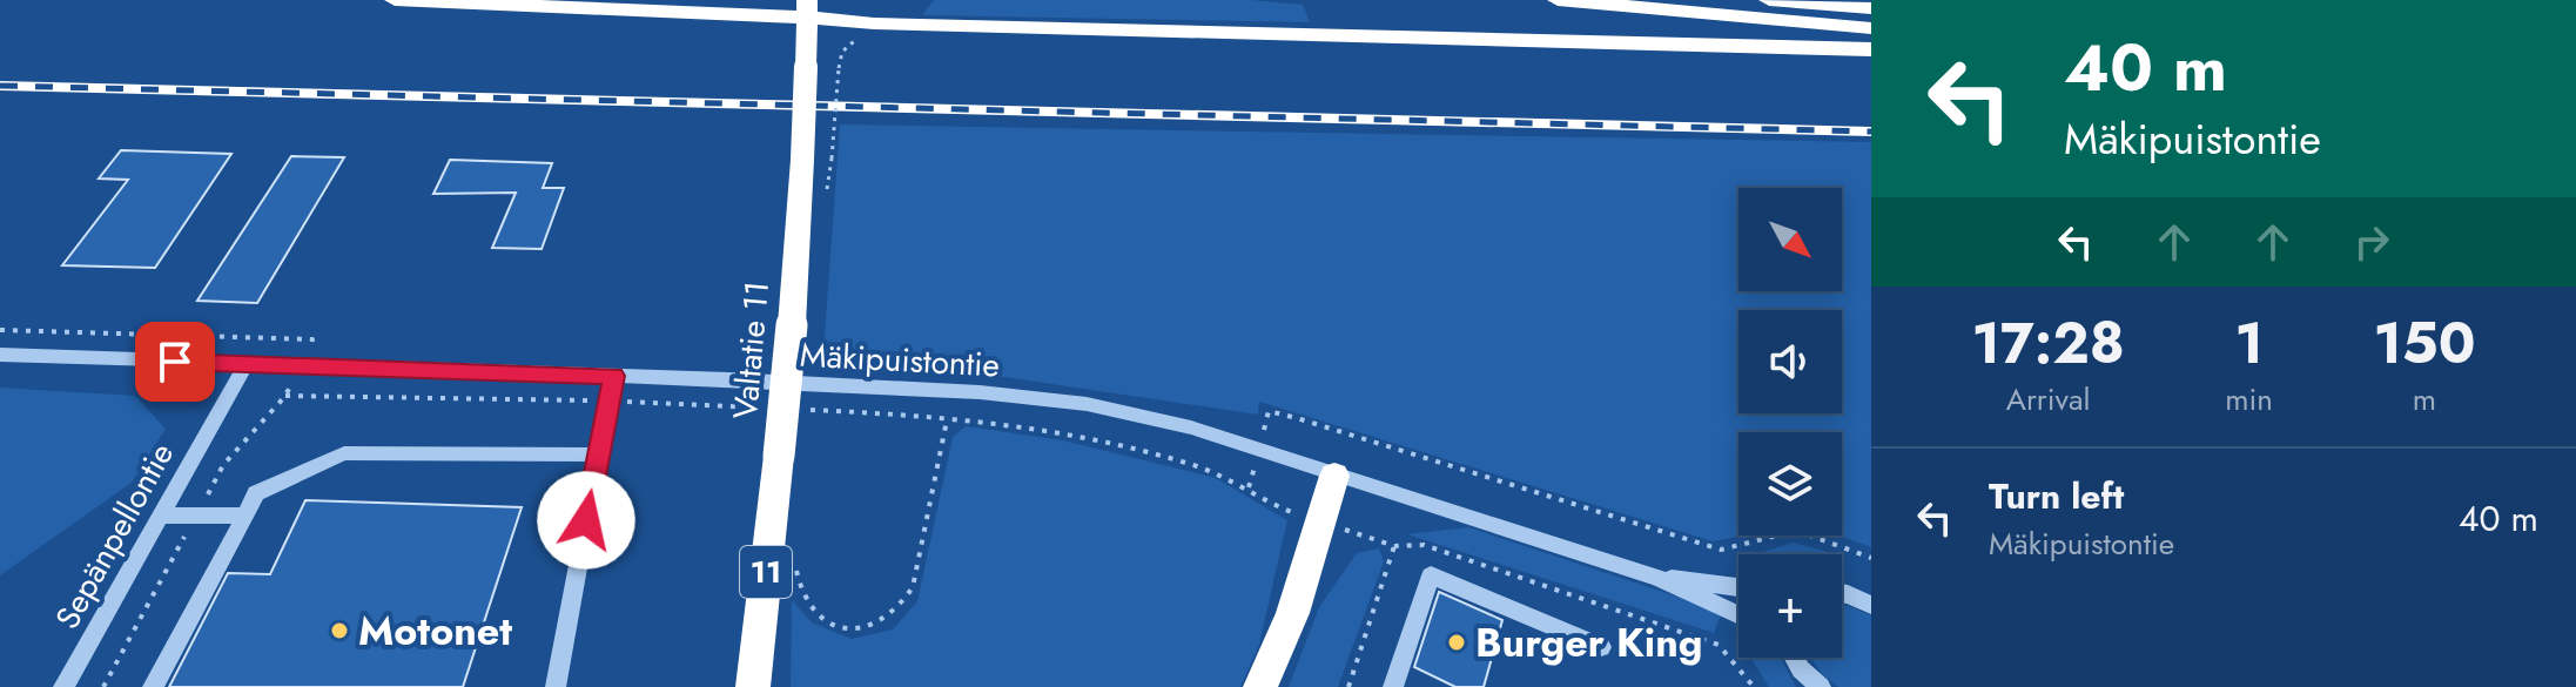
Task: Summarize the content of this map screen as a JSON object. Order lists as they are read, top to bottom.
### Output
{
  "streets": {
    "highway": ["Valtatie 11", "11"],
    "street": ["Mäkipuistontie", "Sepänpellontie"]
  },
  "crossings": [
    ["Mäkipuistontie", "Sepänpellontie"]
  ],
  "places": ["Motonet", "Burger King"],
  "north": "bottom right",
  "page": {
    "turn": ["40 m", "Mäkipuistontie"],
    "map_buttons": "+",
    "eta": [
      "17:28",
      "Arrival",
      "1",
      "min",
      "150",
      "m"
    ],
    "list": [
      {
        "name": "Turn left",
        "note": "Mäkipuistontie",
        "value": "40 m"
      }
    ]
  }
}
